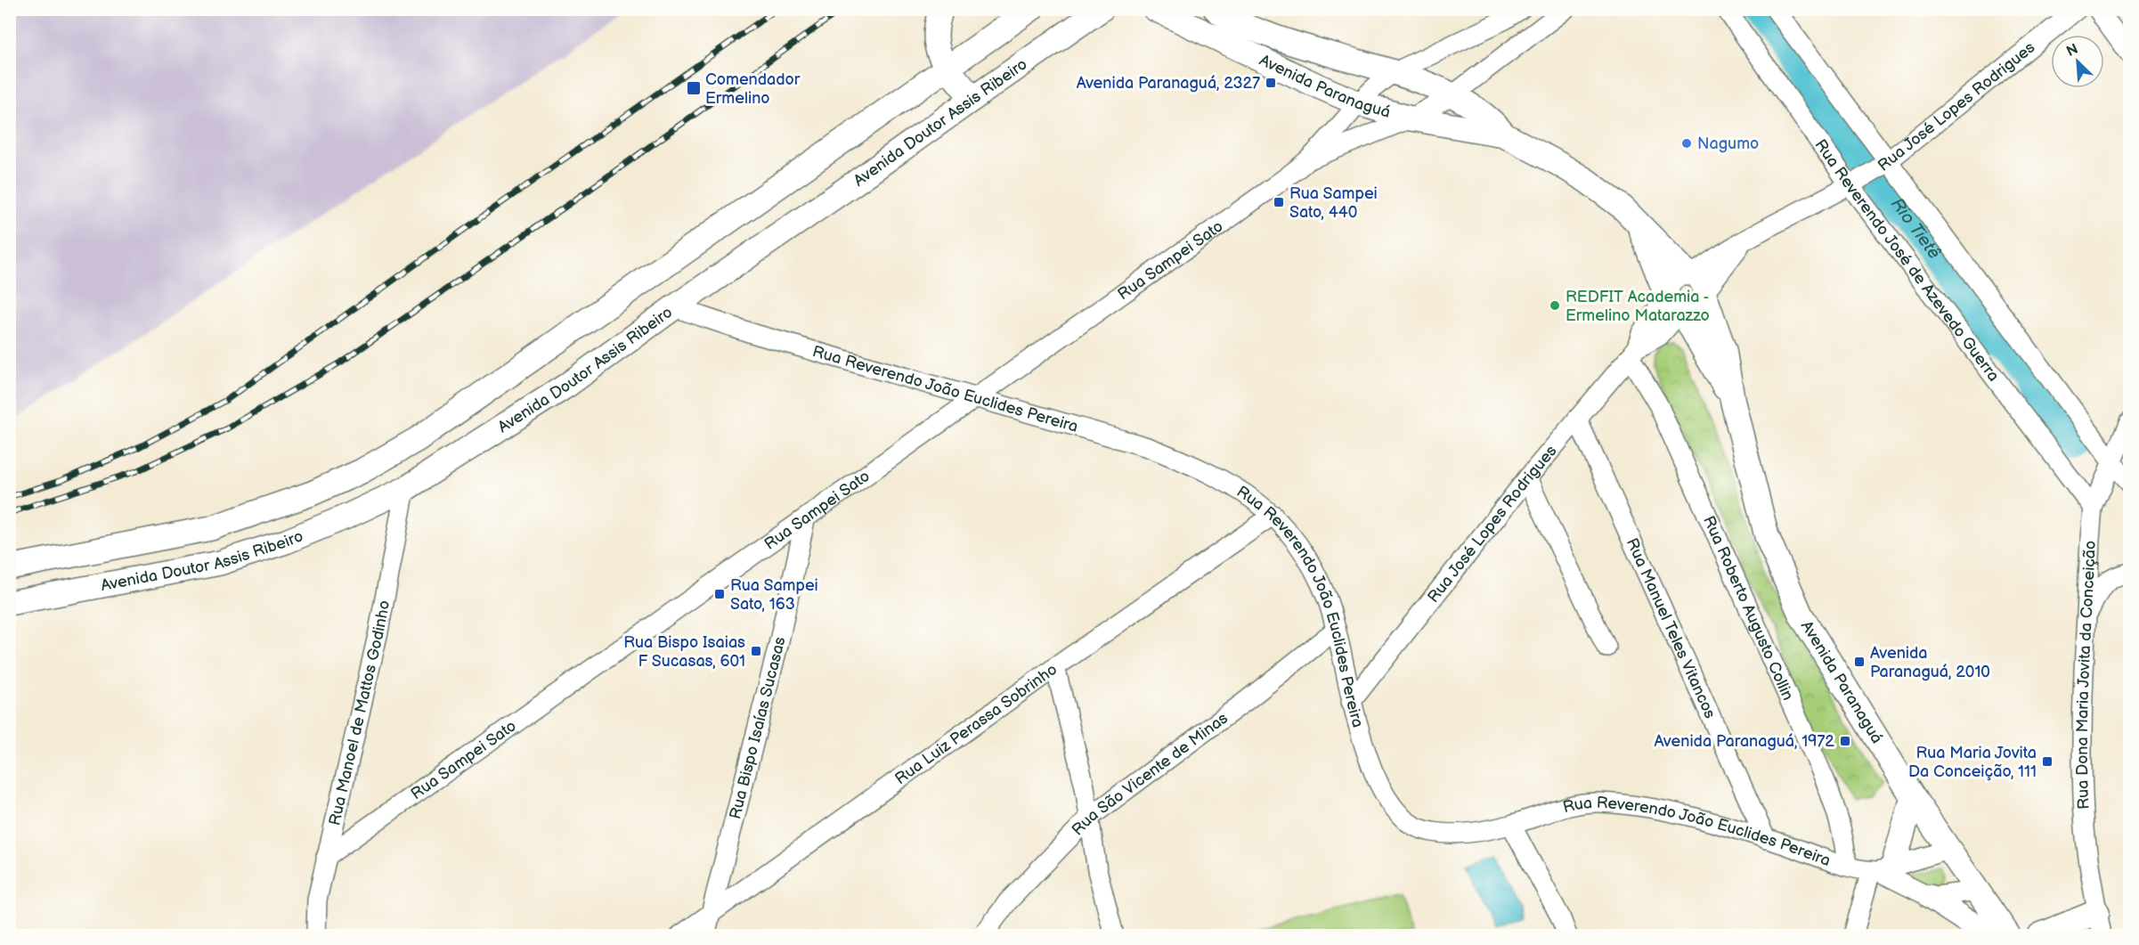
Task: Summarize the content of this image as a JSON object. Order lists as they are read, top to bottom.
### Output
{
  "streets": {
    "main road": ["Avenida Paranaguá", "Avenida Doutor Assis Ribeiro"],
    "street": [
      "Rua José Lopes Rodrigues",
      "Rua Sampei Sato",
      "Rua Reverendo José de Azevedo Guerra",
      "Rua Reverendo João Euclides Pereira",
      "Rua Roberto Augusto Collin",
      "Rua Manuel Teles Vitancos",
      "Rua Dona Maria Jovita da Conceição",
      "Rua Manoel de Mattos Godinho",
      "Rua Luiz Perassa Sobrinho",
      "Rua Bispo Isaías Sucasas",
      "Rua São Vicente de Minas"
    ]
  },
  "crossings": [
    ["Avenida Paranaguá", "Rua José Lopes Rodrigues"],
    ["Avenida Paranaguá", "Rua Sampei Sato"],
    ["Avenida Paranaguá", "Rua Reverendo João Euclides Pereira"],
    ["Rua José Lopes Rodrigues", "Rua Reverendo José de Azevedo Guerra"],
    ["Rua José Lopes Rodrigues", "Rua Reverendo João Euclides Pereira"],
    ["Rua José Lopes Rodrigues", "Rua Roberto Augusto Collin"],
    ["Rua José Lopes Rodrigues", "Rua Manuel Teles Vitancos"],
    ["Avenida Doutor Assis Ribeiro", "Rua Reverendo João Euclides Pereira"],
    ["Avenida Doutor Assis Ribeiro", "Rua Manoel de Mattos Godinho"],
    ["Rua Sampei Sato", "Rua Reverendo João Euclides Pereira"],
    ["Rua Sampei Sato", "Rua Manoel de Mattos Godinho"],
    ["Rua Sampei Sato", "Rua Bispo Isaías Sucasas"],
    ["Rua Reverendo José de Azevedo Guerra", "Rua Dona Maria Jovita da Conceição"],
    ["Rua Reverendo João Euclides Pereira", "Rua Roberto Augusto Collin"],
    ["Rua Reverendo João Euclides Pereira", "Rua Manuel Teles Vitancos"],
    ["Rua Reverendo João Euclides Pereira", "Rua Luiz Perassa Sobrinho"],
    ["Rua Reverendo João Euclides Pereira", "Rua São Vicente de Minas"],
    ["Rua Luiz Perassa Sobrinho", "Rua Bispo Isaías Sucasas"]
  ],
  "water": ["Rio Tietê"],
  "places": {
    "transit": [
      "Avenida Paranaguá, 2327",
      "Comendador Ermelino",
      "Rua Sampei Sato, 440",
      "Rua Sampei Sato, 163",
      "Rua Bispo Isaias F Sucasas, 601",
      "Avenida Paranaguá, 2010",
      "Avenida Paranaguá, 1972",
      "Rua Maria Jovita Da Conceição, 111"
    ],
    "other": ["Nagumo", "REDFIT Academia - Ermelino Matarazzo"]
  },
  "north": "top left"
}
